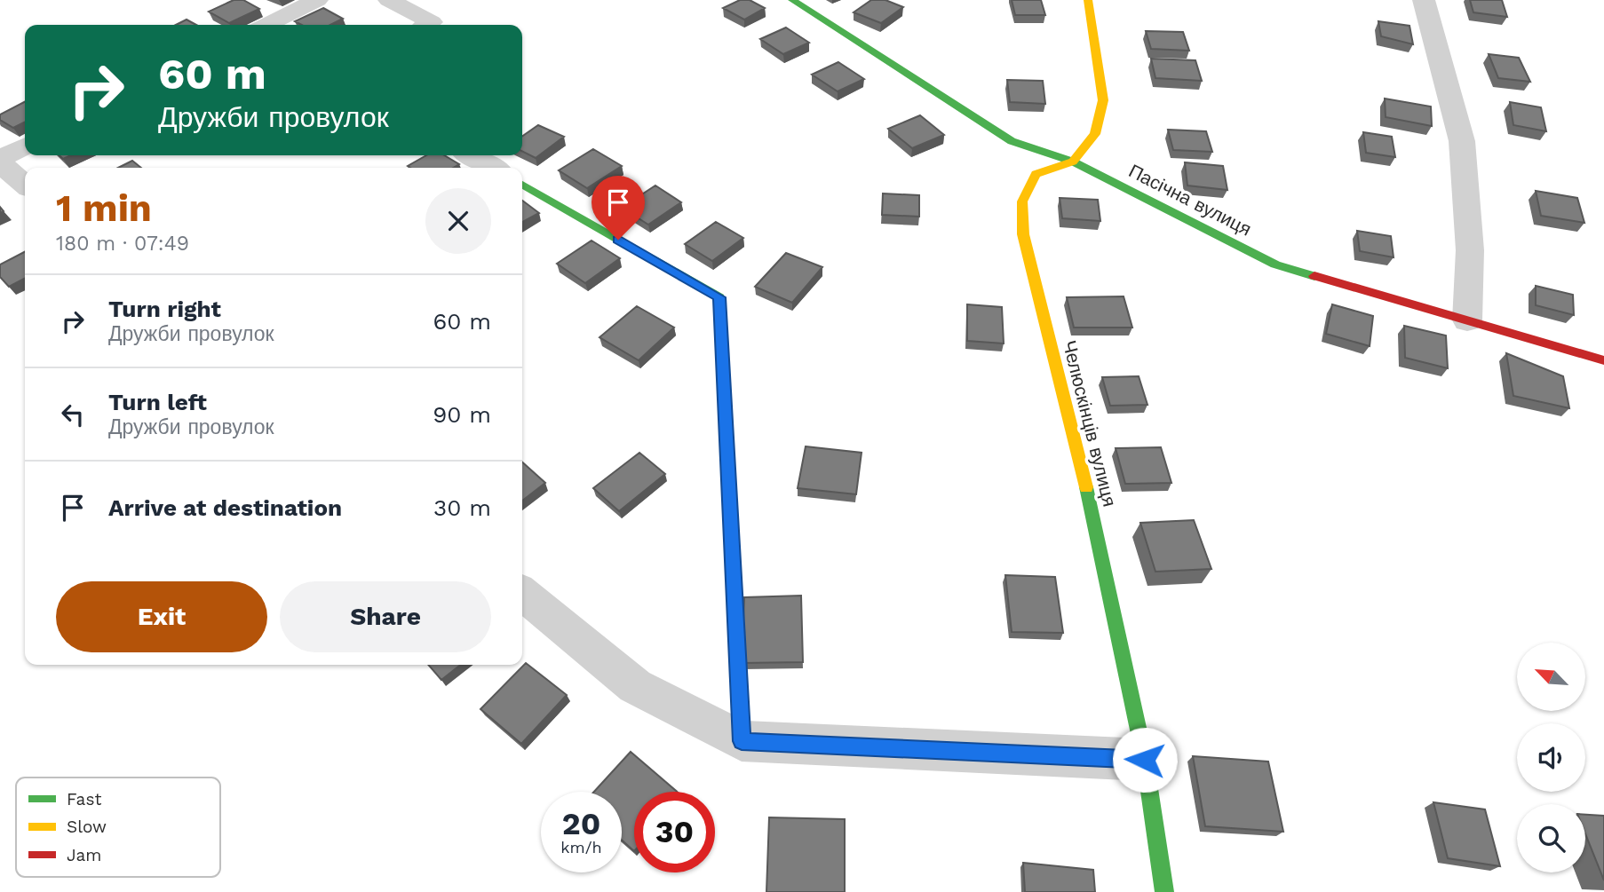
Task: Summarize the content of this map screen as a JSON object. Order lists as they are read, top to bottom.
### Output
{
  "streets": {
    "street": ["Пасічна вулиця", "Челюскінців вулиця"]
  },
  "crossings": [
    ["Пасічна вулиця", "Челюскінців вулиця"]
  ],
  "legend": ["Fast", "Slow", "Jam"],
  "north": "top left",
  "page": {
    "turn": ["60 m", "Дружби провулок"],
    "heading": ["1 min", "180 m · 07:49"],
    "list": [
      {
        "name": "Turn right",
        "note": "Дружби провулок",
        "value": "60 m"
      },
      {
        "name": "Turn left",
        "note": "Дружби провулок",
        "value": "90 m"
      },
      {
        "name": "Arrive at destination",
        "value": "30 m"
      }
    ],
    "buttons": ["Exit", "Share"],
    "speed": "20 km/h",
    "limit": "30"
  }
}
